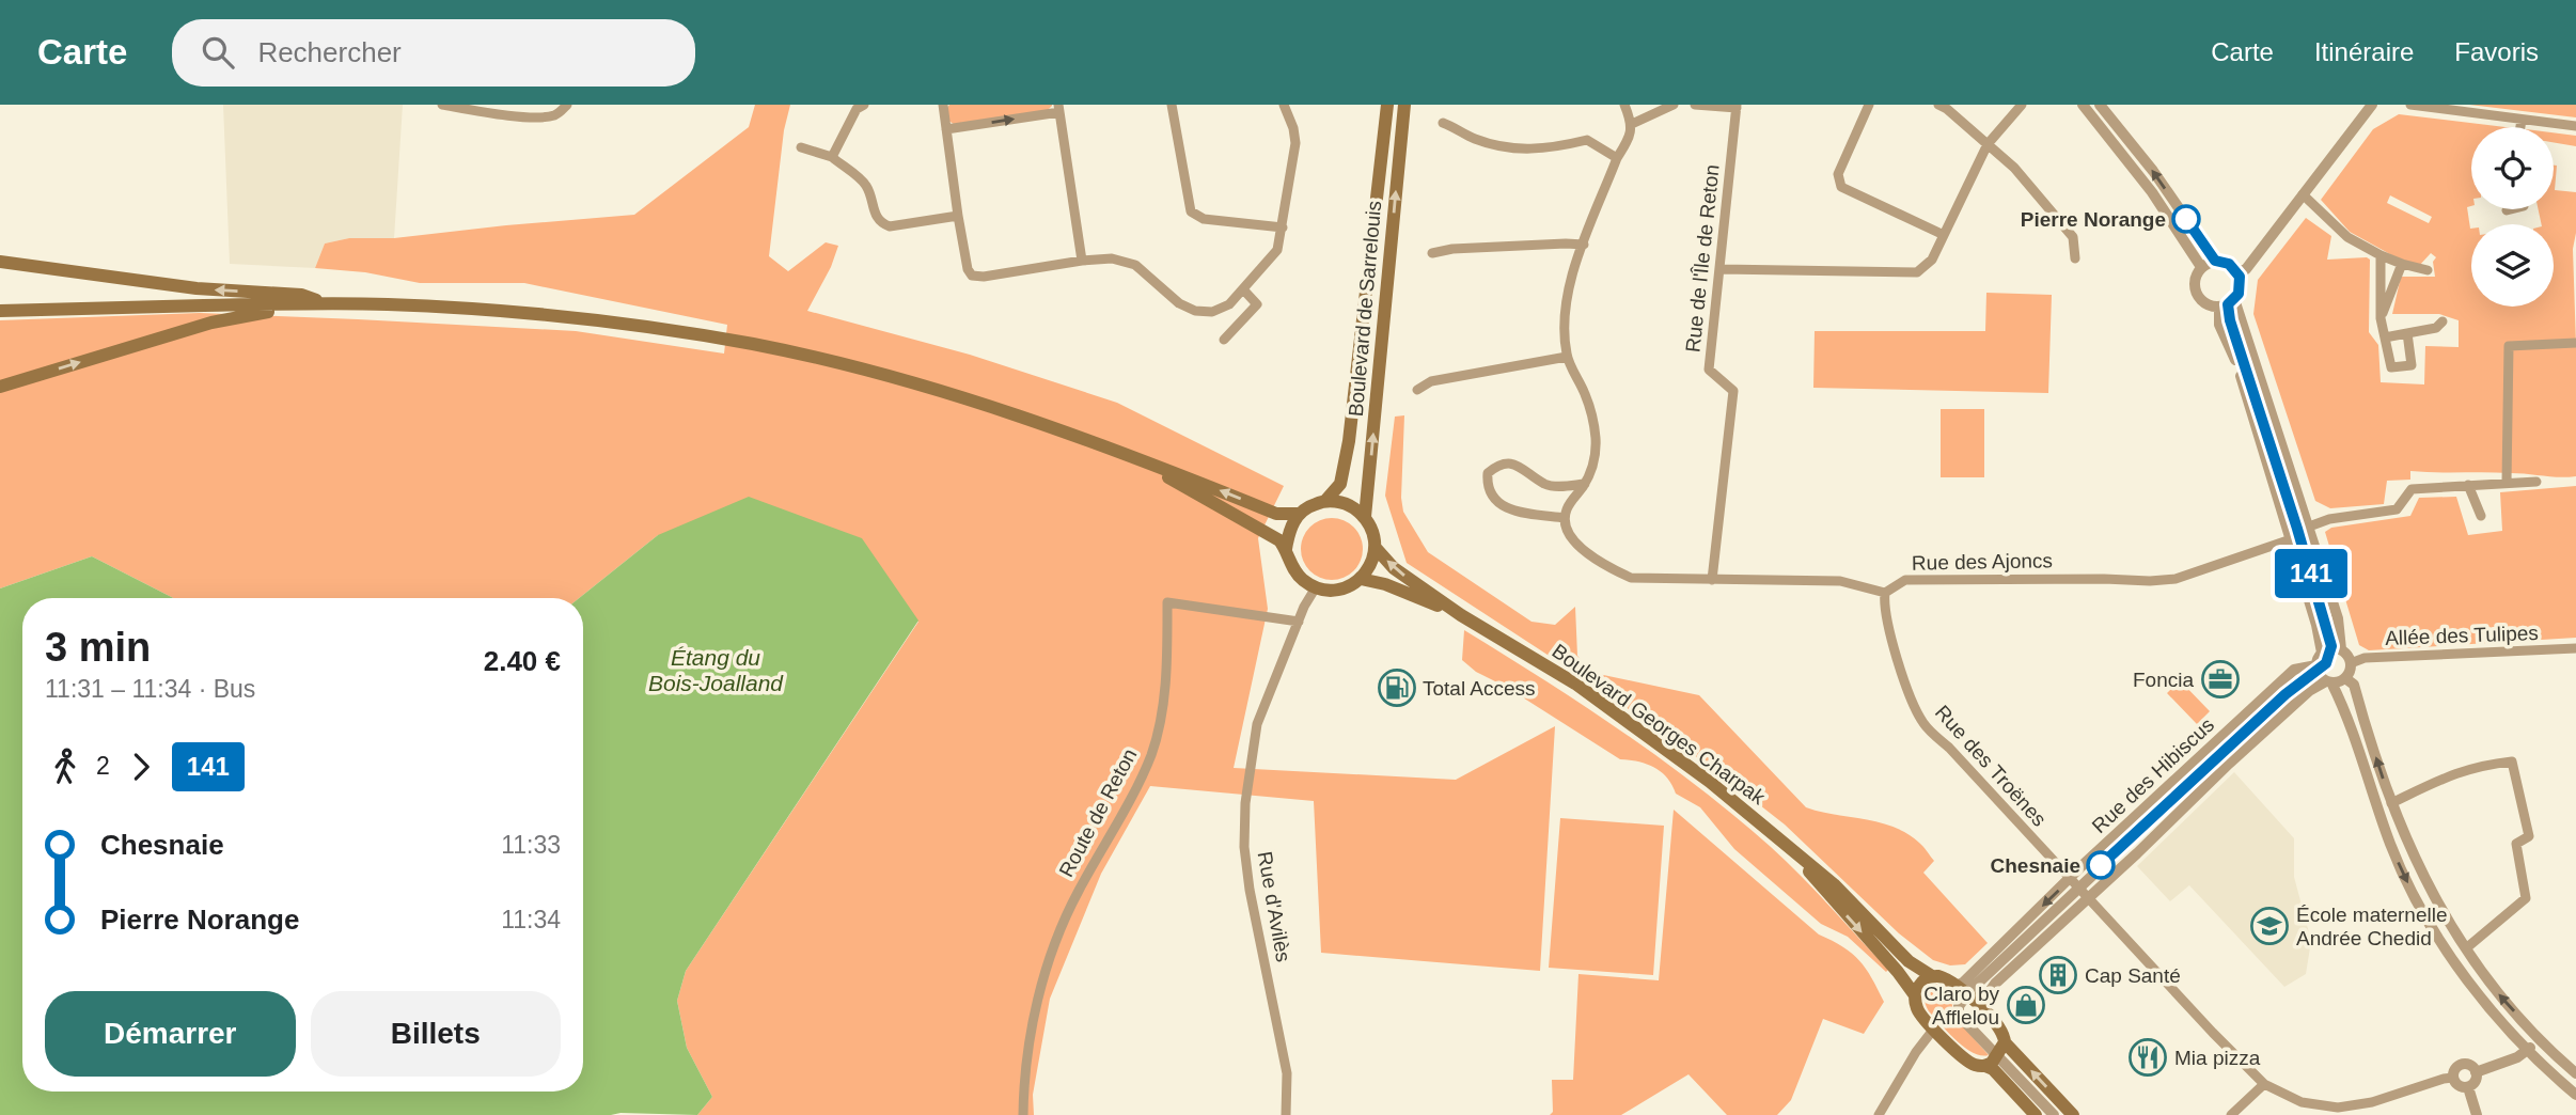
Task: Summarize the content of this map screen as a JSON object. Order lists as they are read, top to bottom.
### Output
{
  "streets": {
    "main road": ["Boulevard de Sarrelouis", "Boulevard Georges Charpak"],
    "street": [
      "Rue de l'Île de Reton",
      "Rue des Ajoncs",
      "Allée des Tulipes",
      "Rue des Troënes",
      "Rue des Hibiscus",
      "Route de Reton",
      "Rue d'Avilès"
    ]
  },
  "crossings": [
    ["Rue des Ajoncs", "Rue des Troënes"],
    ["Boulevard Georges Charpak", "Rue des Hibiscus"],
    ["Rue des Troënes", "Rue des Hibiscus"],
    ["Route de Reton", "Rue d'Avilès"]
  ],
  "water": ["Étang du Bois-Joalland"],
  "places": {
    "other": ["Pierre Norange", "Chesnaie"],
    "office": ["Foncia"],
    "fuel station": ["Total Access"],
    "school or university": ["École maternelle Andrée Chedid"],
    "building": ["Cap Santé"],
    "shop": ["Claro by Afflelou"],
    "restaurant": ["Mia pizza"]
  },
  "lines": ["bus line 141"],
  "page": {
    "header": "Carte",
    "search": "Rechercher",
    "nav": ["Carte", "Itinéraire", "Favoris"],
    "on_map": "141",
    "heading": ["3 min", "11:31 – 11:34 · Bus", "2.40 €"],
    "legs": ["2", "141"],
    "list": [
      {
        "name": "Chesnaie",
        "value": "11:33"
      },
      {
        "name": "Pierre Norange",
        "value": "11:34"
      }
    ],
    "buttons": ["Démarrer", "Billets"]
  }
}
